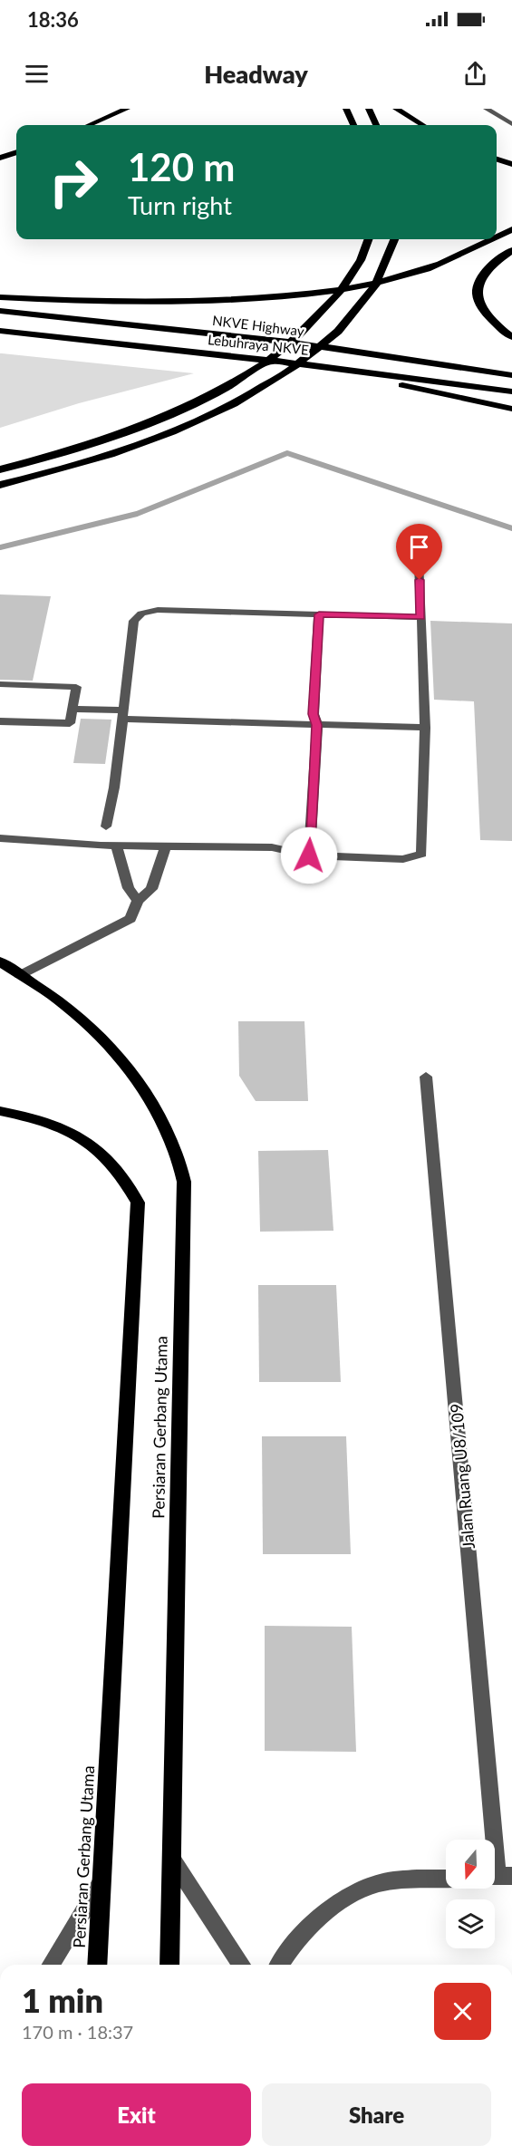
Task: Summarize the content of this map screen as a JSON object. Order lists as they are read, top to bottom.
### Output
{
  "streets": {
    "highway": ["NKVE Highway", "Lebuhraya NKVE"],
    "main road": ["Persiaran Gerbang Utama"],
    "street": ["Jalan Ruang U8/109"]
  },
  "north": "bottom",
  "page": {
    "status": "18:36",
    "header": "Headway",
    "turn": ["120 m", "Turn right"],
    "heading": ["1 min", "170 m · 18:37"],
    "buttons": ["Exit", "Share"]
  }
}
